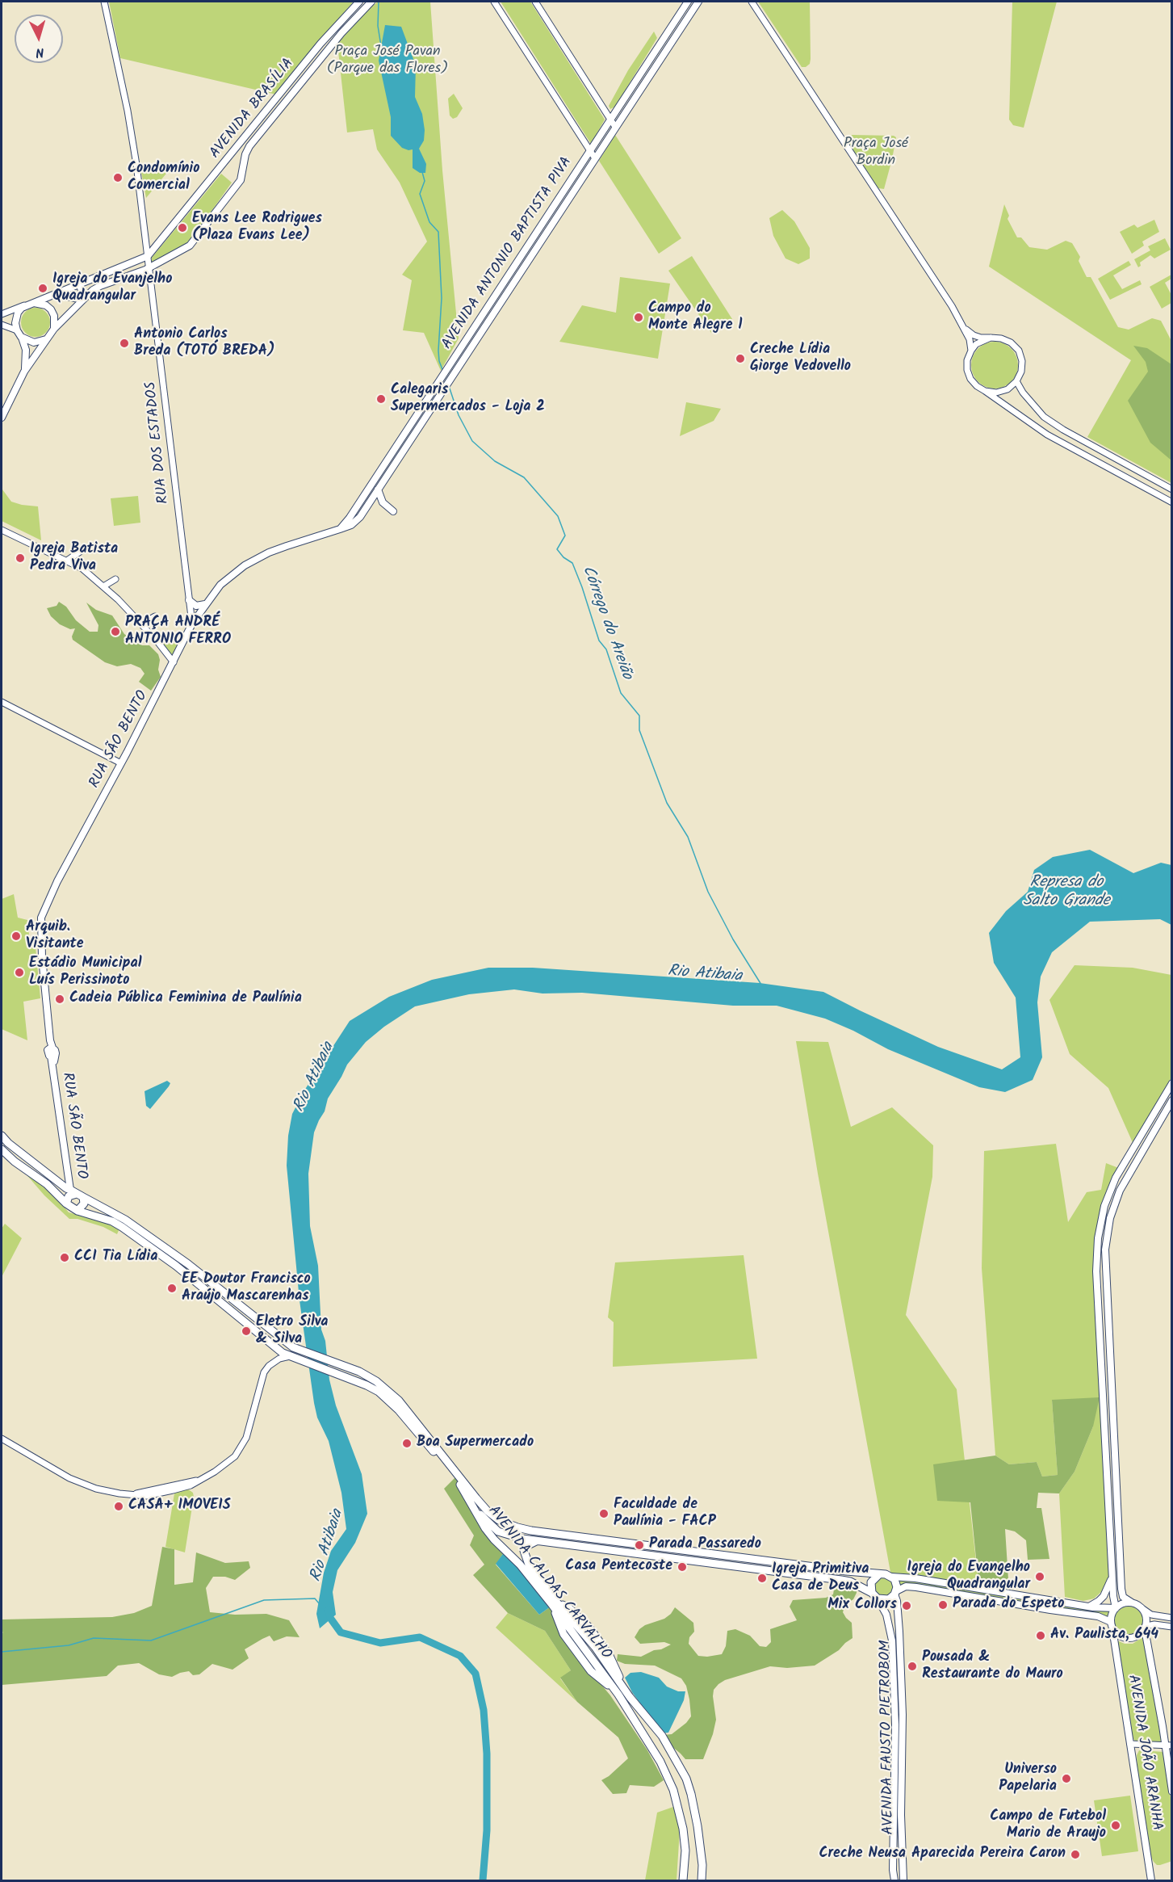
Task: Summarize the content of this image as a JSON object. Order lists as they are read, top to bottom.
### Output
{
  "streets": {
    "main road": [
      "AVENIDA BRASÍLIA",
      "AVENIDA ANTONIO BAPTISTA PIVA",
      "RUA SÃO BENTO",
      "AVENIDA CALDAS CARVALHO",
      "AVENIDA FAUSTO PIETROBOM",
      "AVENIDA JOÃO ARANHA"
    ],
    "street": ["RUA DOS ESTADOS"]
  },
  "crossings": [
    ["AVENIDA BRASÍLIA", "RUA DOS ESTADOS"],
    ["AVENIDA ANTONIO BAPTISTA PIVA", "RUA SÃO BENTO"],
    ["RUA DOS ESTADOS", "RUA SÃO BENTO"],
    ["RUA SÃO BENTO", "AVENIDA CALDAS CARVALHO"],
    ["AVENIDA CALDAS CARVALHO", "AVENIDA FAUSTO PIETROBOM"]
  ],
  "water": ["Córrego do Areião", "Represa do Salto Grande", "Rio Atibaia"],
  "parks": ["Praça José Pavan (Parque das Flores)", "Praça José Bordin"],
  "places": [
    "Condomínio Comercial",
    "Evans Lee Rodrigues (Plaza Evans Lee)",
    "Igreja do Evanjelho Quadrangular",
    "Campo do Monte Alegre l",
    "Antonio Carlos Breda (TOTÓ BREDA)",
    "Creche Lídia Giorge Vedovello",
    "Calegaris Supermercados - Loja 2",
    "Igreja Batista Pedra Viva",
    "PRAÇA ANDRÉ ANTONIO FERRO",
    "Arquib. Visitante",
    "Estádio Municipal Luís Perissinoto",
    "Cadeia Pública Feminina de Paulínia",
    "CCI Tia Lídia",
    "EE Doutor Francisco Araújo Mascarenhas",
    "Eletro Silva & Silva",
    "Boa Supermercado",
    "CASA+ IMOVEIS",
    "Faculdade de Paulínia - FACP",
    "Parada Passaredo",
    "Casa Pentecoste",
    "Igreja do Evangelho Quadrangular",
    "Igreja Primitiva Casa de Deus",
    "Parada do Espeto",
    "Mix Collors",
    "Av. Paulista, 644",
    "Pousada & Restaurante do Mauro",
    "Universo Papelaria",
    "Campo de Futebol Mario de Araujo",
    "Creche Neusa Aparecida Pereira Caron"
  ],
  "north": "bottom"
}
